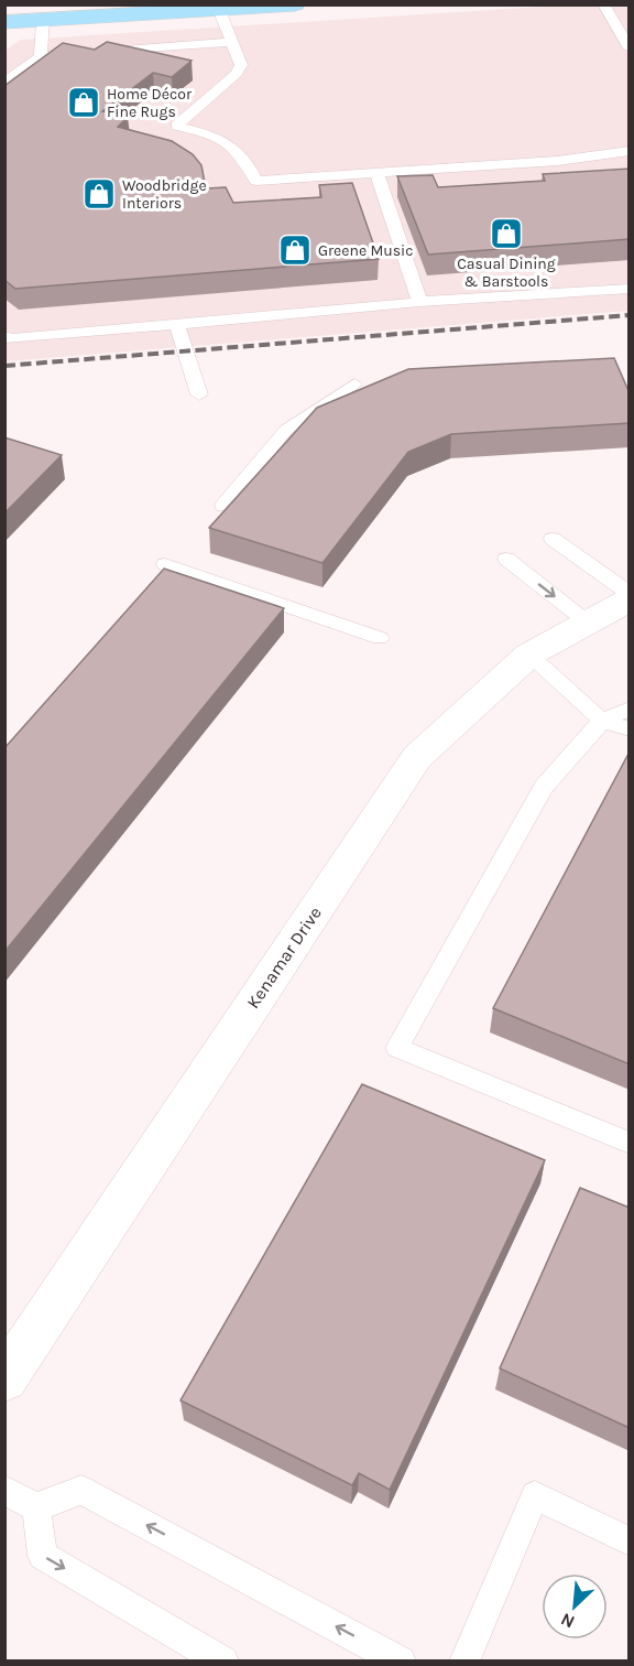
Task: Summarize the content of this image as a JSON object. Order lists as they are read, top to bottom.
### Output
{
  "streets": {
    "street": ["Kenamar Drive"]
  },
  "places": {
    "shop": [
      "Home Décor Fine Rugs",
      "Woodbridge Interiors",
      "Casual Dining & Barstools",
      "Greene Music"
    ]
  },
  "north": "bottom left"
}
